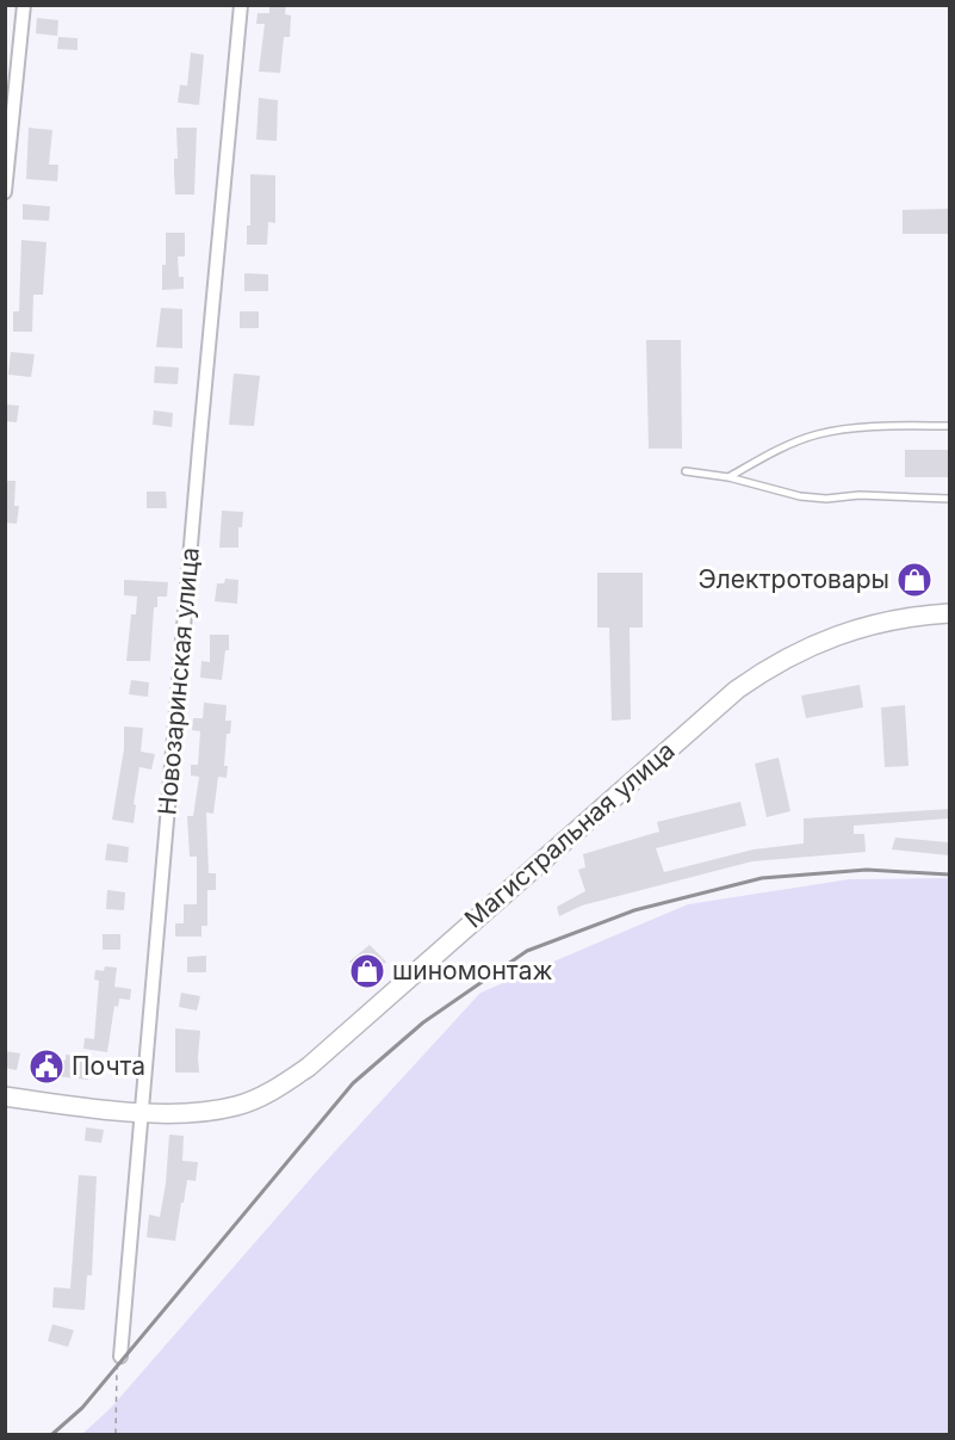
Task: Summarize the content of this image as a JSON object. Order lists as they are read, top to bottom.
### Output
{
  "streets": {
    "main road": ["Магистральная улица"],
    "street": ["Новозаринская улица"]
  },
  "crossings": [
    ["Новозаринская улица", "Магистральная улица"]
  ],
  "places": {
    "shop": ["Электротовары", "шиномонтаж"],
    "public building": ["Почта"]
  }
}
